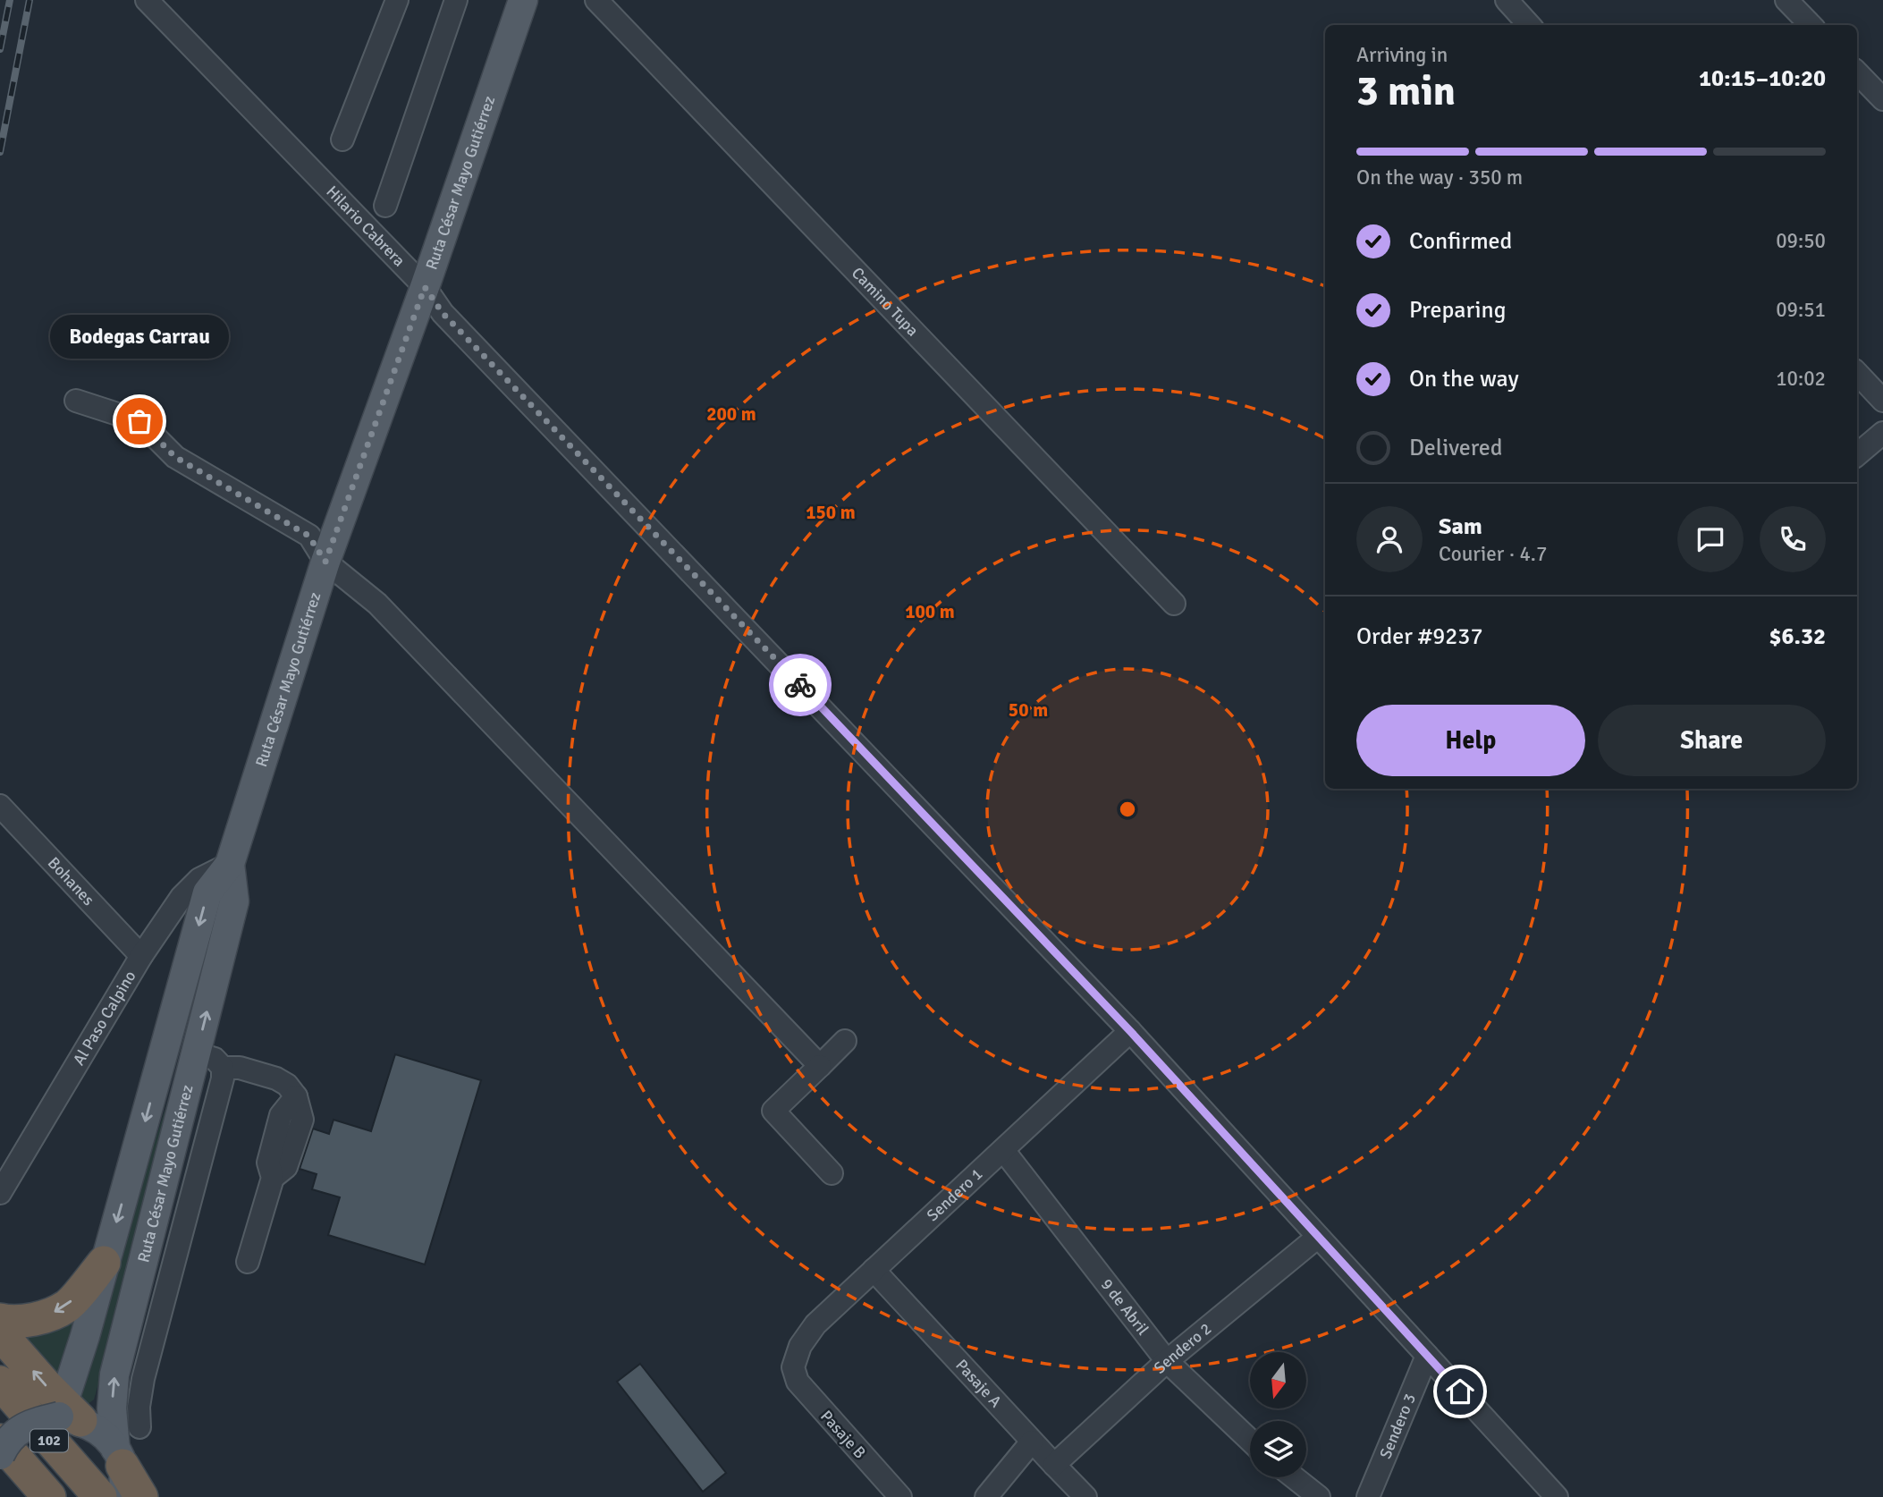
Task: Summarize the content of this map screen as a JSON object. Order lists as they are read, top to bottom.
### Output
{
  "streets": {
    "highway": ["102"],
    "main road": ["Ruta César Mayo Gutiérrez"],
    "street": [
      "Hilario Cabrera",
      "Camino Tupa",
      "Bohanes",
      "Al Paso Calpino",
      "Sendero 1",
      "9 de Abril",
      "Sendero 2",
      "Pasaje A",
      "Sendero 3",
      "Pasaje B"
    ]
  },
  "crossings": [
    ["Ruta César Mayo Gutiérrez", "Hilario Cabrera"],
    ["Ruta César Mayo Gutiérrez", "Al Paso Calpino"],
    ["Ruta César Mayo Gutiérrez", "102"],
    ["Hilario Cabrera", "Sendero 1"],
    ["Hilario Cabrera", "Sendero 2"],
    ["Hilario Cabrera", "Sendero 3"],
    ["Bohanes", "Al Paso Calpino"],
    ["Sendero 1", "9 de Abril"],
    ["Sendero 1", "Pasaje A"],
    ["Sendero 1", "Pasaje B"],
    ["9 de Abril", "Sendero 2"],
    ["Sendero 2", "Pasaje A"]
  ],
  "places": ["Bodegas Carrau"],
  "north": "bottom",
  "page": {
    "heading": ["3 min", "Arriving in", "10:15–10:20"],
    "panel": [
      "Sam",
      "Courier · 4.7",
      "Order #9237",
      "$6.32"
    ],
    "bar": "On the way · 350 m",
    "list": [
      ["Confirmed", "09:50"],
      ["Preparing", "09:51"],
      ["On the way", "10:02"],
      "Delivered"
    ],
    "bubble": "Bodegas Carrau",
    "buttons": ["Help", "Share"]
  },
  "rings": [
    "200 m",
    "150 m",
    "100 m",
    "50 m"
  ]
}
